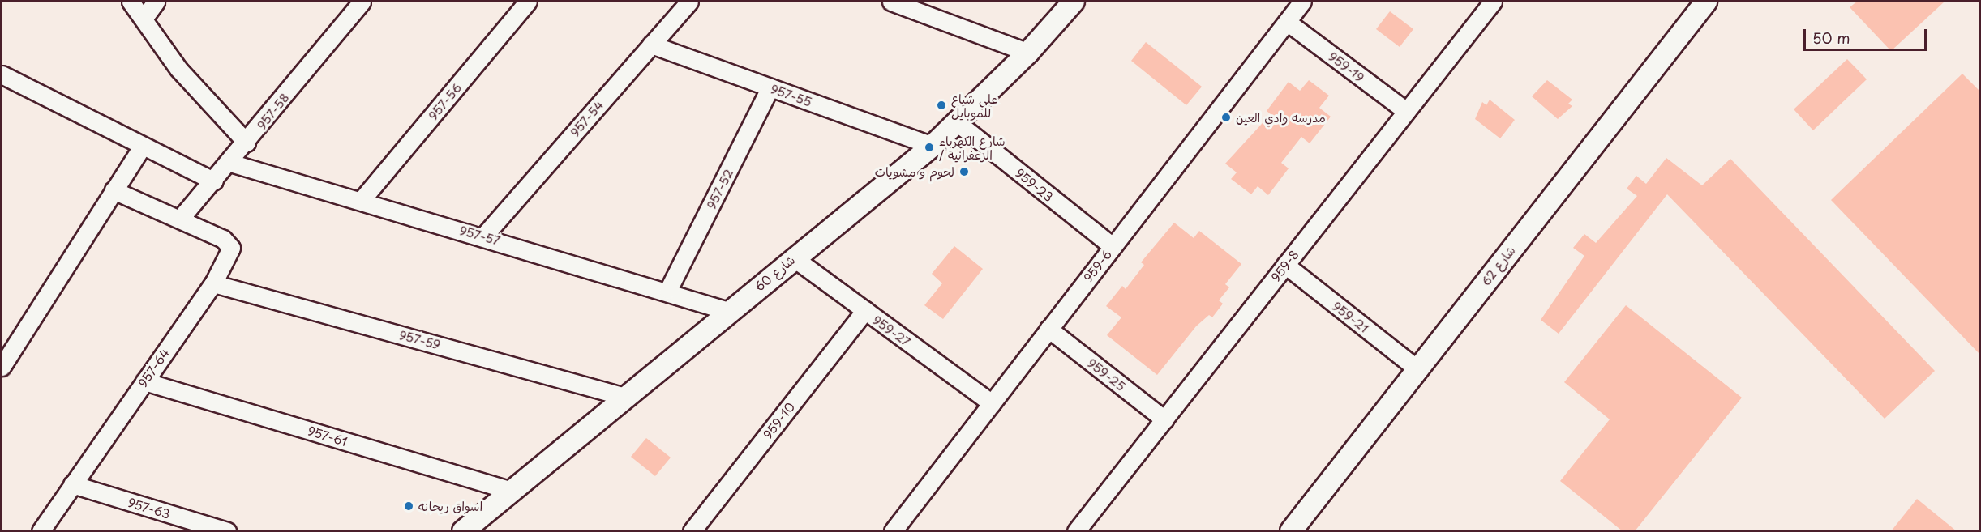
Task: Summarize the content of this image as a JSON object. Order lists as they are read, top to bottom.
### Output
{
  "streets": {
    "street": [
      "959-19",
      "957-55",
      "957-56",
      "957-58",
      "957-54",
      "959-23",
      "957-52",
      "957-57",
      "959-6",
      "959-8",
      "شارع 62",
      "شارع 60",
      "959-21",
      "959-27",
      "957-59",
      "957-64",
      "959-25",
      "959-10",
      "957-61",
      "957-63"
    ]
  },
  "crossings": [
    ["959-19", "959-6"],
    ["959-19", "959-8"],
    ["957-55", "957-54"],
    ["957-55", "957-52"],
    ["957-55", "شارع 60"],
    ["957-56", "957-57"],
    ["957-58", "957-57"],
    ["957-58", "957-64"],
    ["957-54", "957-57"],
    ["959-23", "959-6"],
    ["959-23", "شارع 60"],
    ["957-52", "957-57"],
    ["957-57", "شارع 60"],
    ["959-6", "959-27"],
    ["959-6", "959-25"],
    ["959-8", "959-21"],
    ["959-8", "959-25"],
    ["شارع 62", "959-21"],
    ["شارع 60", "959-27"],
    ["شارع 60", "957-59"],
    ["شارع 60", "957-61"],
    ["959-27", "959-10"],
    ["957-59", "957-64"],
    ["957-64", "957-61"],
    ["957-64", "957-63"]
  ],
  "places": [
    "علي شياع للموبايل",
    "مدرسه وادي العين",
    "شارع الكهرباء / الزعفرانية",
    "لحوم و مشويات",
    "اسواق ريحانه"
  ],
  "scale_bar": "50 m"
}
